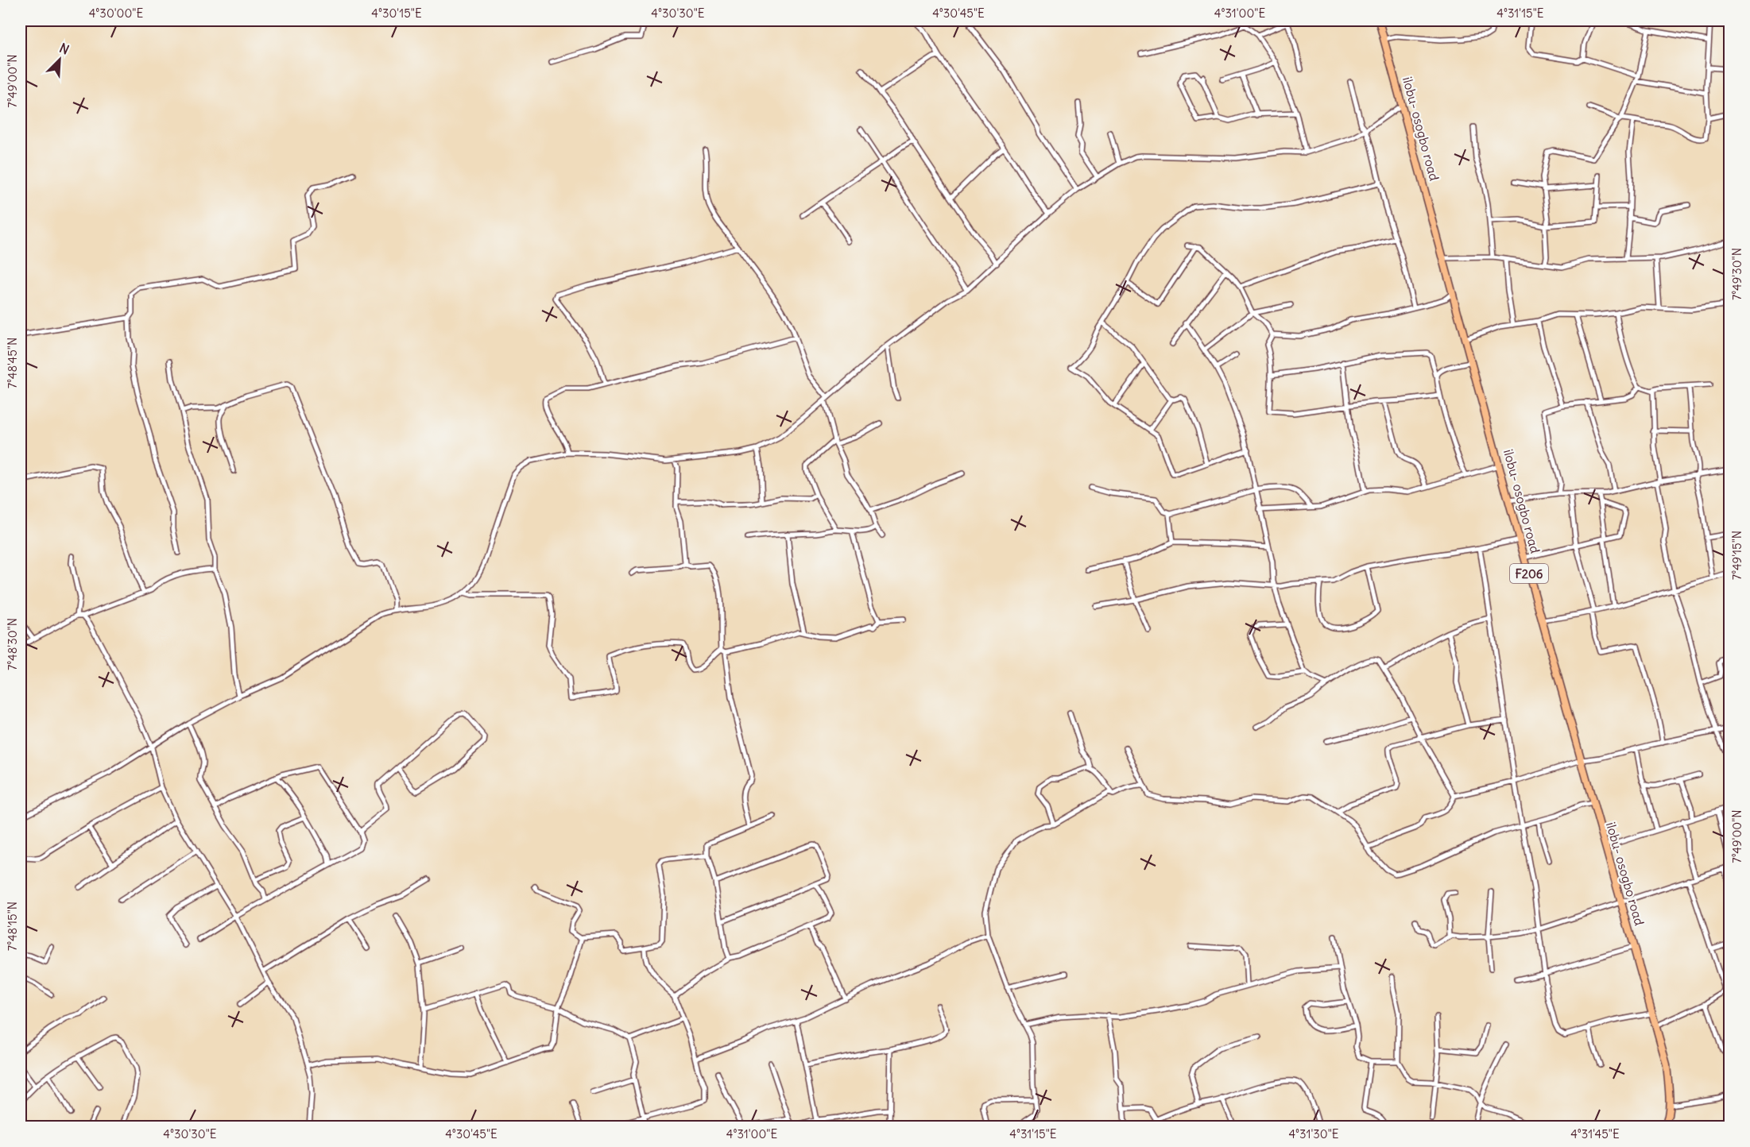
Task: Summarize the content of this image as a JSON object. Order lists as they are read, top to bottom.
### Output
{
  "streets": {
    "main road": ["ilobu- osogbo road", "F206"]
  },
  "north": "top right",
  "coordinates": [
    "4°30'00\"E",
    "4°30'15\"E",
    "4°30'30\"E",
    "4°30'45\"E",
    "4°31'00\"E",
    "4°31'15\"E",
    "7°49'00\"N",
    "7°49'30\"N",
    "7°48'45\"N",
    "7°49'15\"N",
    "7°48'30\"N",
    "7°48'15\"N",
    "4°31'30\"E",
    "4°31'45\"E"
  ]
}
